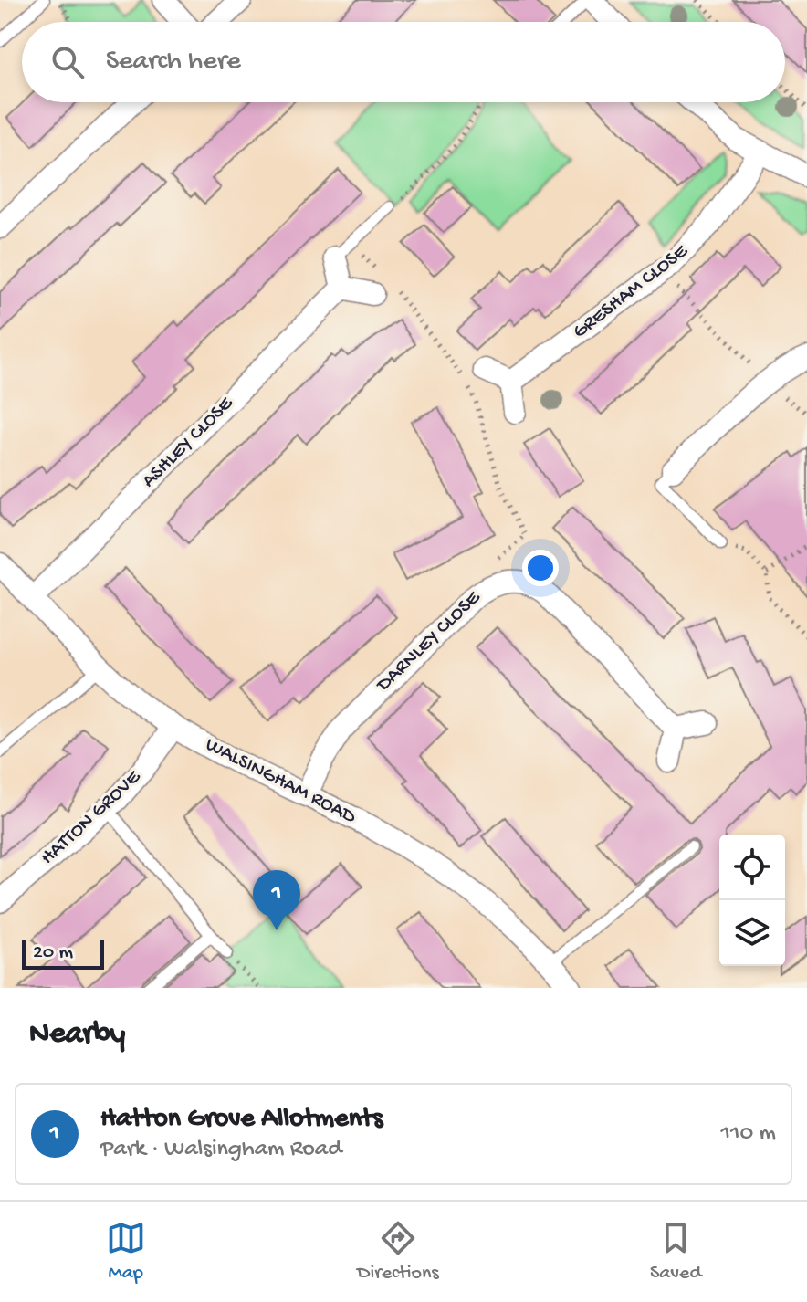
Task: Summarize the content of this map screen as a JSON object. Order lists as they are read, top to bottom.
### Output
{
  "streets": {
    "street": [
      "GRESHAM CLOSE",
      "ASHLEY CLOSE",
      "DARNLEY CLOSE",
      "WALSINGHAM ROAD",
      "HATTON GROVE"
    ]
  },
  "crossings": [
    ["ASHLEY CLOSE", "WALSINGHAM ROAD"],
    ["DARNLEY CLOSE", "WALSINGHAM ROAD"],
    ["WALSINGHAM ROAD", "HATTON GROVE"]
  ],
  "scale_bar": "20 m",
  "page": {
    "search": "Search here",
    "pins": "1",
    "scale": "20 m",
    "heading": "Nearby",
    "list": [
      {
        "mark": "1",
        "name": "Hatton Grove Allotments",
        "note": "Park · Walsingham Road",
        "value": "110 m"
      }
    ],
    "nav": ["Map", "Directions", "Saved"]
  }
}
